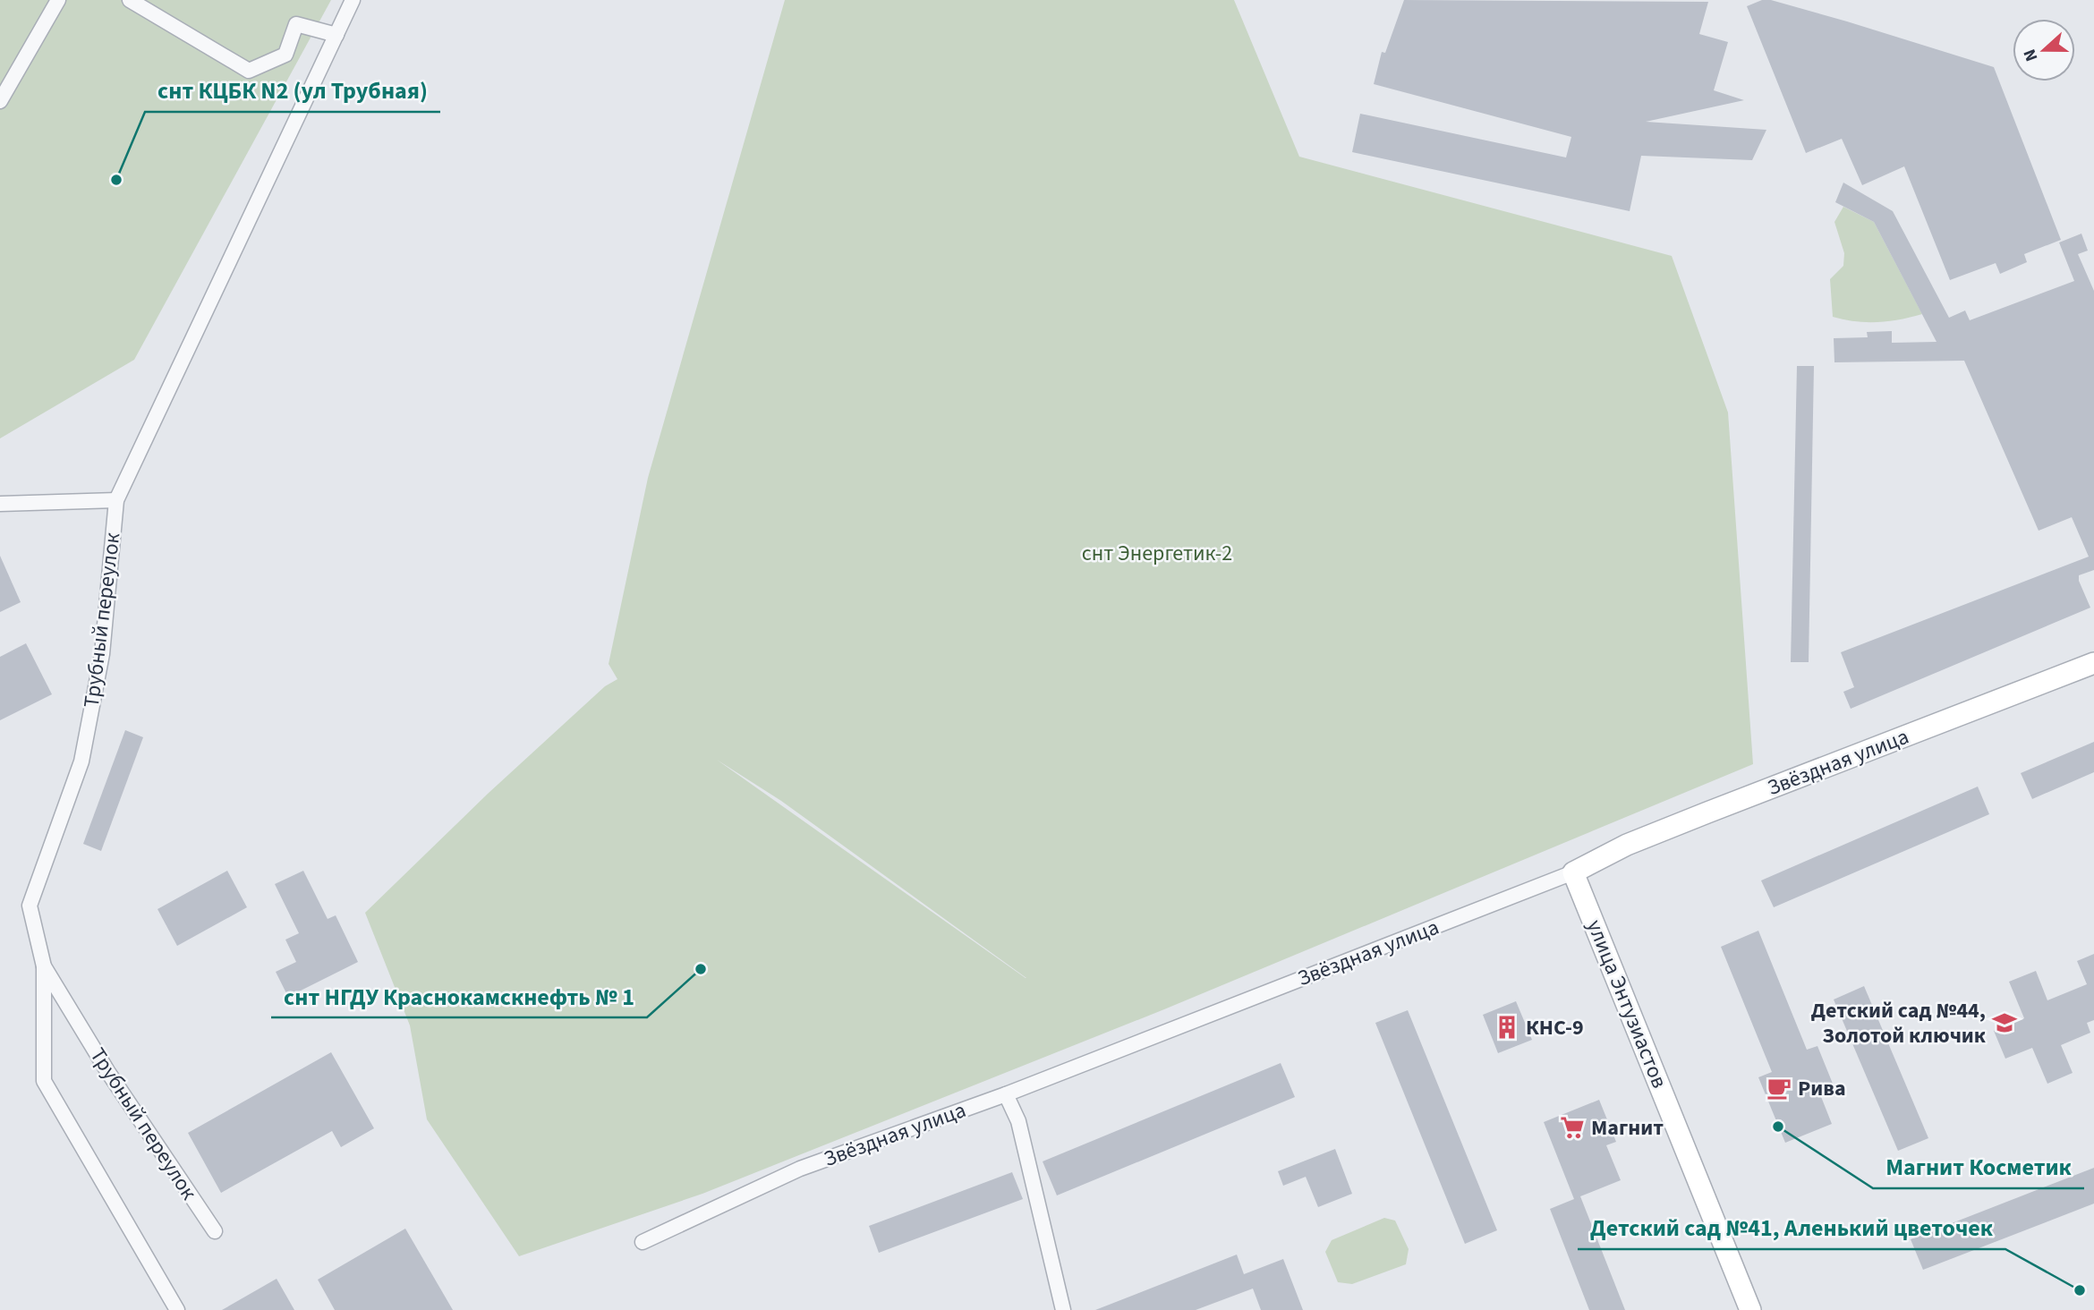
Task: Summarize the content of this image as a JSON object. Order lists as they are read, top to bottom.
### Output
{
  "streets": {
    "street": ["Трубный переулок", "Звёздная улица", "улица Энтузиастов"]
  },
  "crossings": [
    ["Звёздная улица", "улица Энтузиастов"]
  ],
  "parks": ["снт Энергетик-2"],
  "places": {
    "other": [
      "снт КЦБК N2 (ул Трубная)",
      "снт НГДУ Краснокамскнефть № 1",
      "Магнит Косметик",
      "Детский сад №41, Аленький цветочек"
    ],
    "school or university": ["Детский сад №44, Золотой ключик"],
    "building": ["КНС-9"],
    "cafe": ["Рива"],
    "supermarket": ["Магнит"]
  },
  "north": "left"
}
